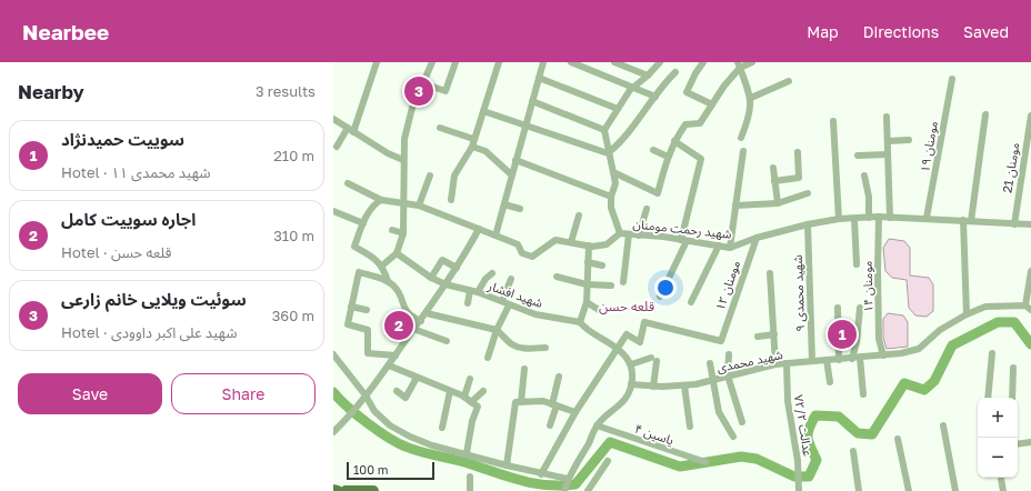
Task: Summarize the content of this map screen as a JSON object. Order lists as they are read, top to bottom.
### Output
{
  "streets": {
    "street": [
      "مومنان ۱۹",
      "مومنان 21",
      "شهید رحمت مومنان",
      "مومنان ۱۲",
      "مومنان ۱۴",
      "۹ شهید محمدی",
      "شهید افشار",
      "شهید محمدی",
      "عدالت ۷۲/۲",
      "یاسین ۴"
    ]
  },
  "crossings": [
    ["مومنان ۱۹", "شهید رحمت مومنان"],
    ["مومنان 21", "شهید رحمت مومنان"],
    ["شهید رحمت مومنان", "مومنان ۱۲"],
    ["شهید رحمت مومنان", "مومنان ۱۴"],
    ["شهید رحمت مومنان", "۹ شهید محمدی"],
    ["مومنان ۱۴", "شهید محمدی"],
    ["۹ شهید محمدی", "شهید محمدی"],
    ["شهید محمدی", "عدالت ۷۲/۲"]
  ],
  "districts": ["قلعه حسن"],
  "scale_bar": "100 m",
  "page": {
    "header": "Nearbee",
    "nav": ["Map", "Directions", "Saved"],
    "heading": ["Nearby", "3 results"],
    "pins": ["3", "2", "1"],
    "list": [
      {
        "mark": "1",
        "name": "سوییت حمیدنژاد",
        "note": "Hotel · ۱۱ شهید محمدی",
        "value": "210 m"
      },
      {
        "mark": "2",
        "name": "اجاره سوییت کامل",
        "note": "Hotel · قلعه حسن",
        "value": "310 m"
      },
      {
        "mark": "3",
        "name": "سوئیت ویلایی خانم زارعی",
        "note": "Hotel · شهید علی اکبر داوودی",
        "value": "360 m"
      }
    ],
    "buttons": ["Save", "Share"],
    "map_buttons": ["+", "−"],
    "scale": "100 m"
  }
}
